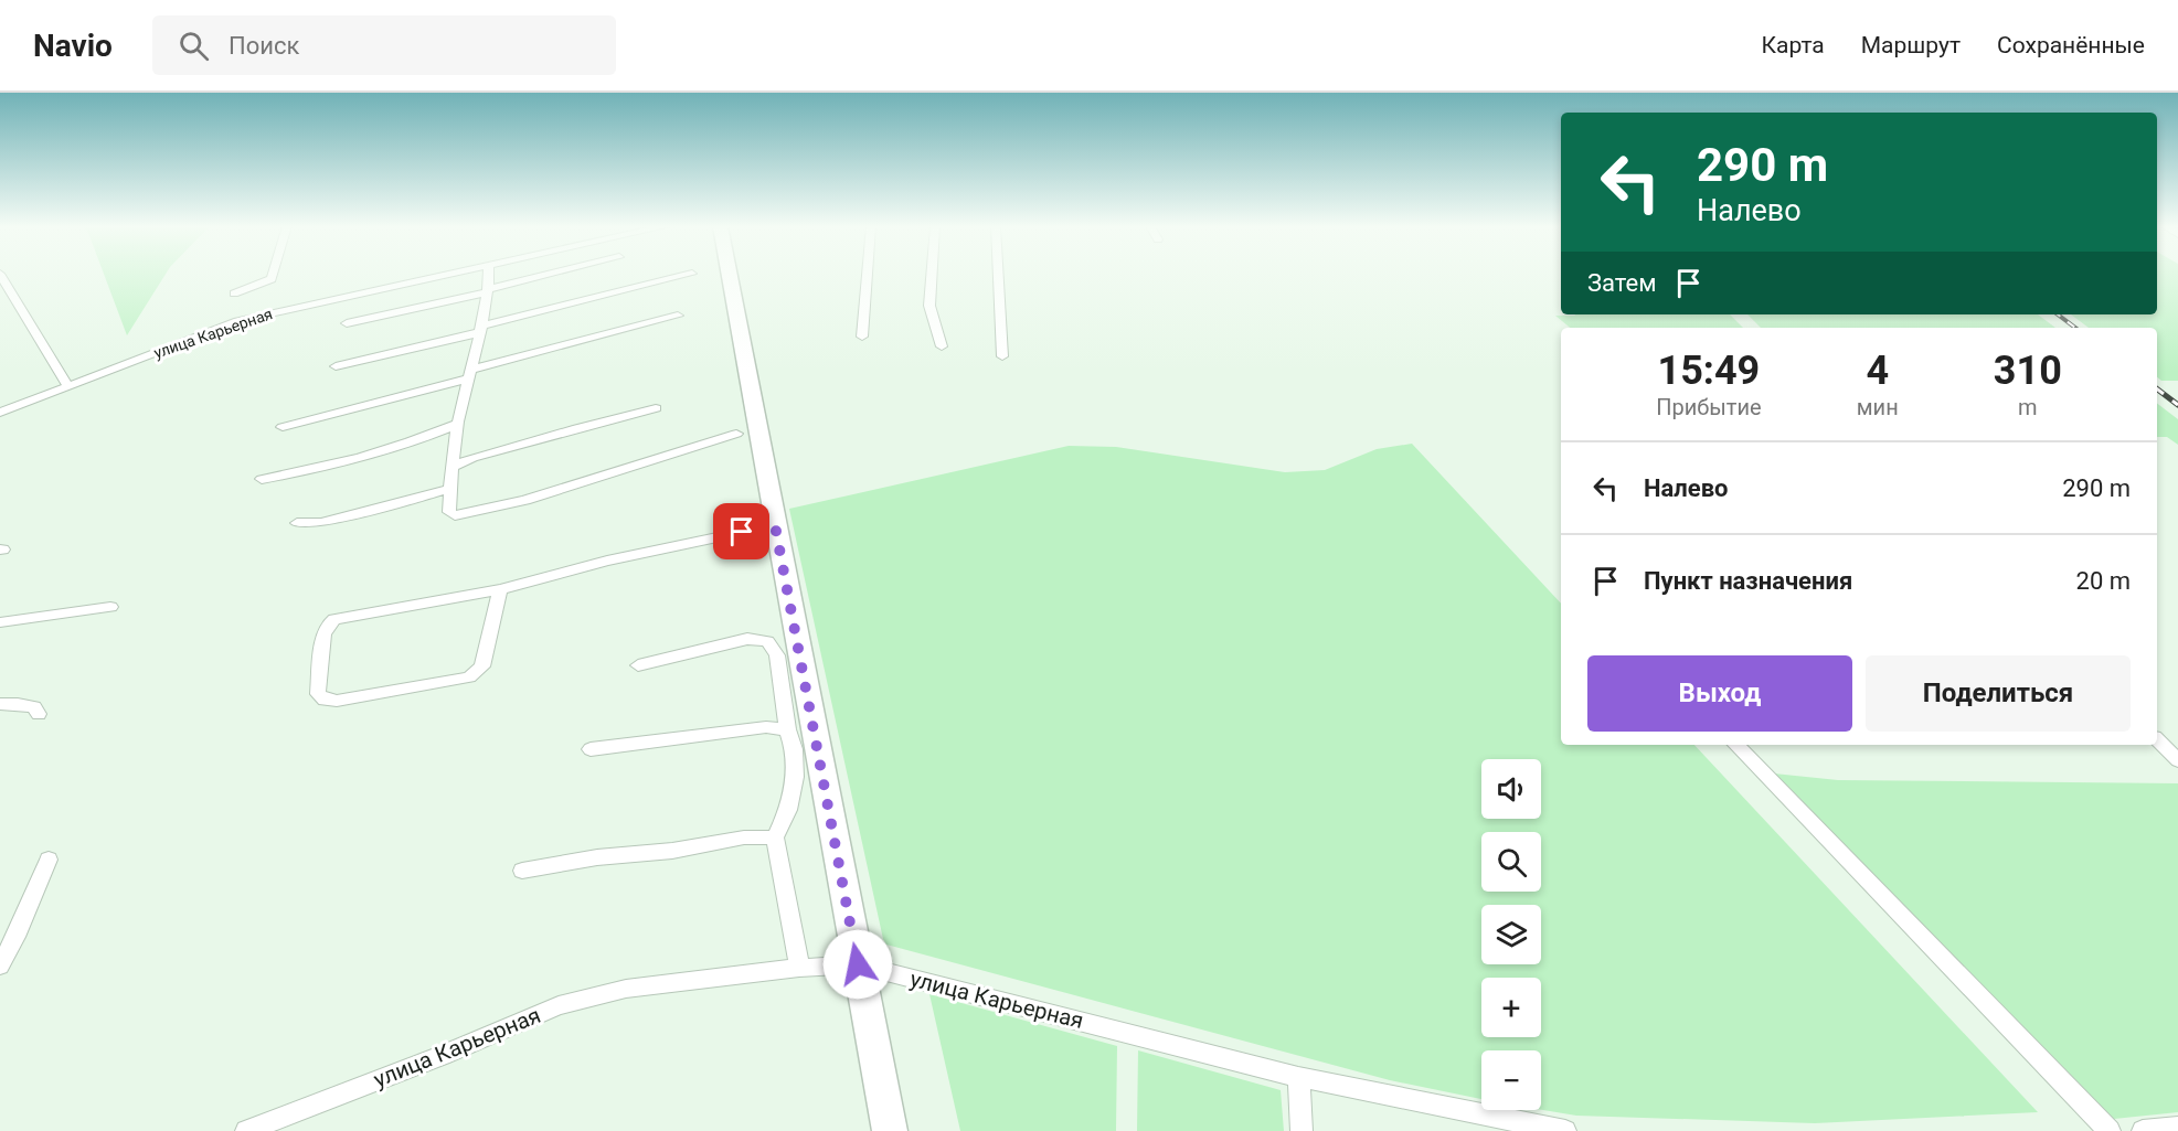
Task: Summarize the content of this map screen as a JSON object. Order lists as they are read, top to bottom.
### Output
{
  "streets": {
    "street": ["улица Карьерная"]
  },
  "page": {
    "header": "Navio",
    "search": "Поиск",
    "nav": ["Карта", "Маршрут", "Сохранённые"],
    "turn": ["290 m", "Налево"],
    "then": "Затем",
    "eta": [
      "15:49",
      "Прибытие",
      "4",
      "мин",
      "310",
      "m"
    ],
    "list": [
      {
        "name": "Налево",
        "value": "290 m"
      },
      {
        "name": "Пункт назначения",
        "value": "20 m"
      }
    ],
    "buttons": ["Выход", "Поделиться"],
    "map_buttons": ["+", "−"]
  }
}
